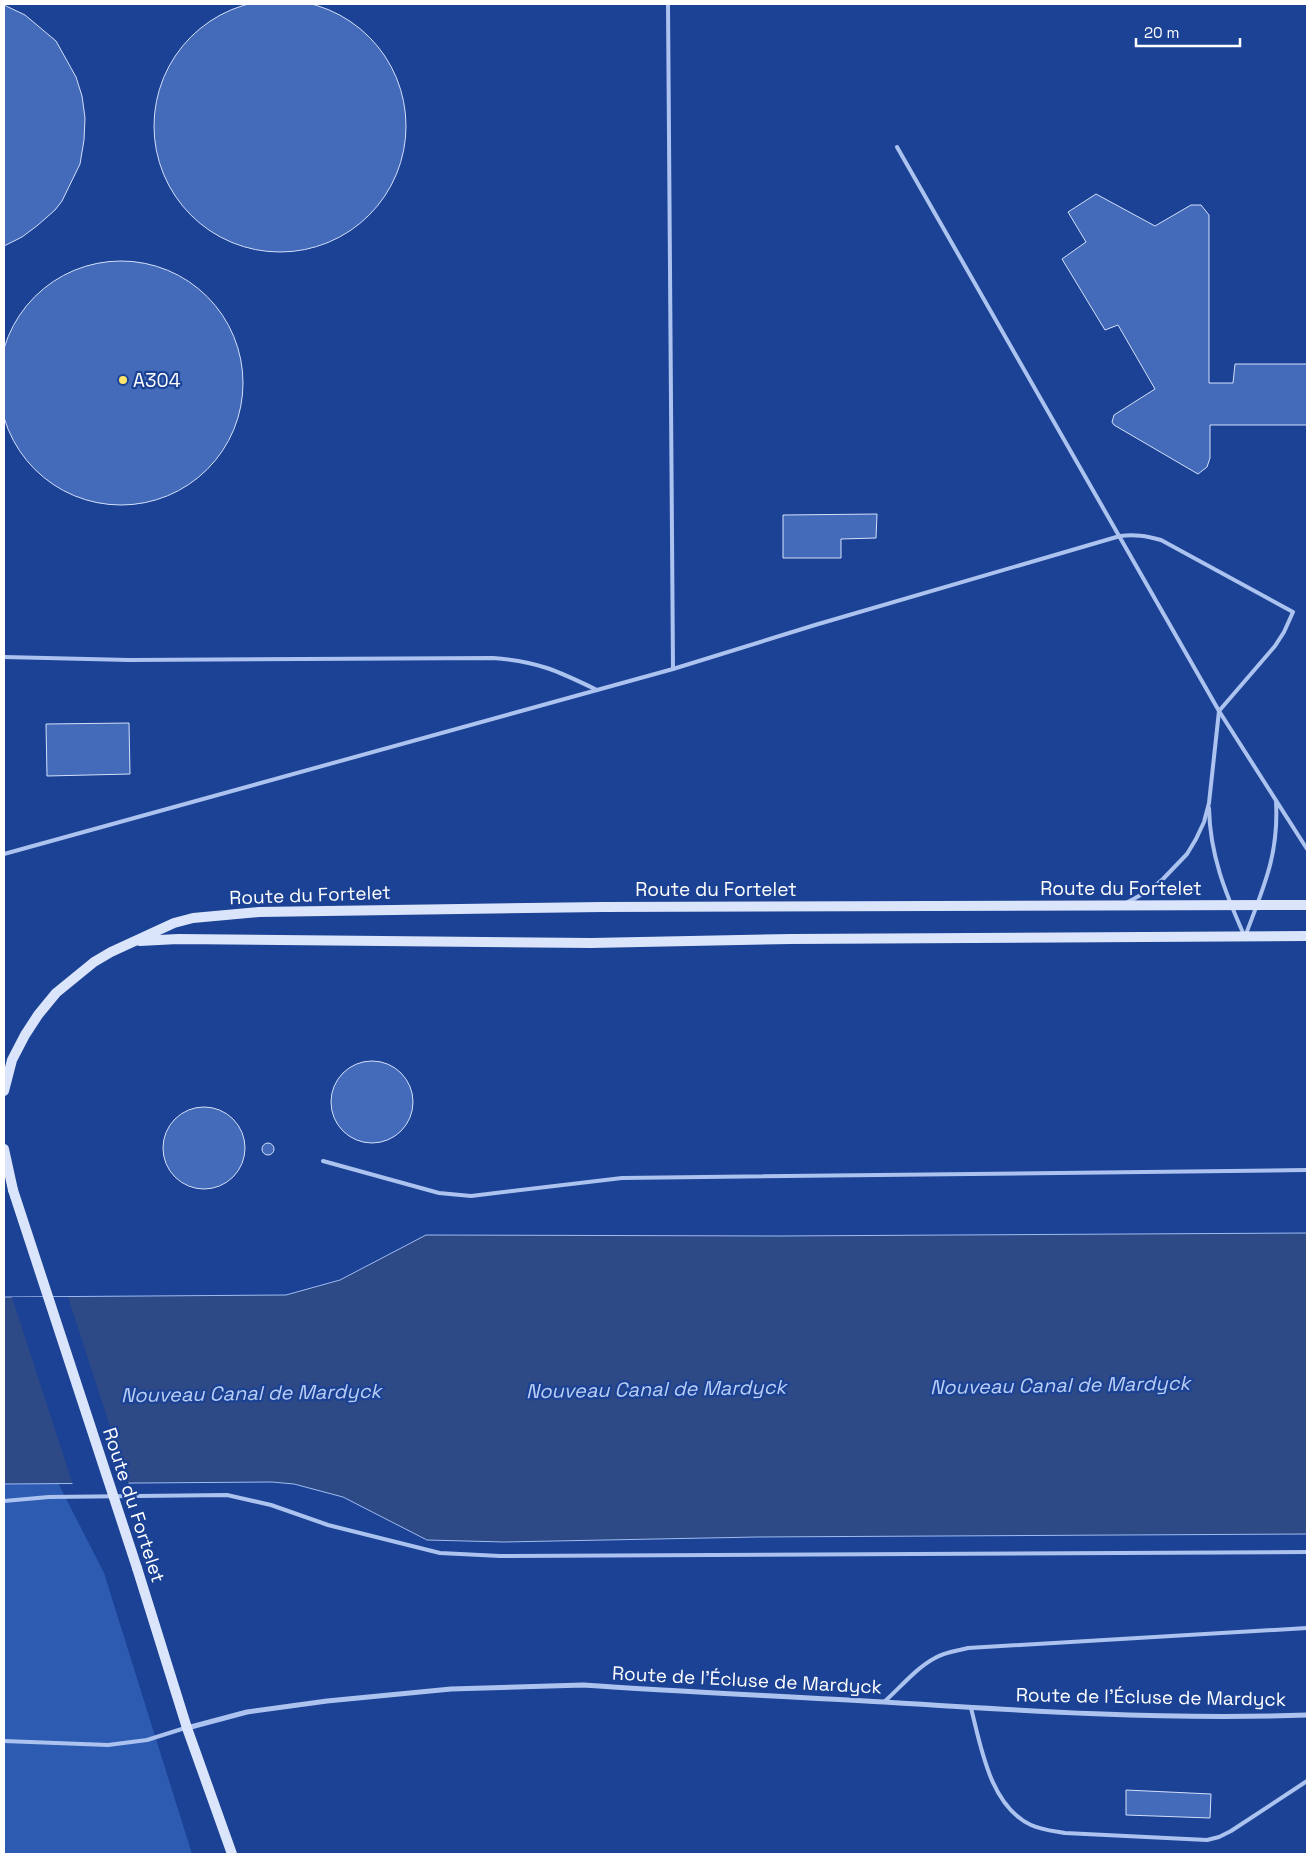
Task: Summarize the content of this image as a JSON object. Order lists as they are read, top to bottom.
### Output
{
  "streets": {
    "main road": ["Route du Fortelet"],
    "street": ["Route de l'Écluse de Mardyck"]
  },
  "crossings": [
    ["Route du Fortelet", "Route de l'Écluse de Mardyck"]
  ],
  "water": ["Nouveau Canal de Mardyck"],
  "places": ["A304"],
  "scale_bar": "20 m"
}
